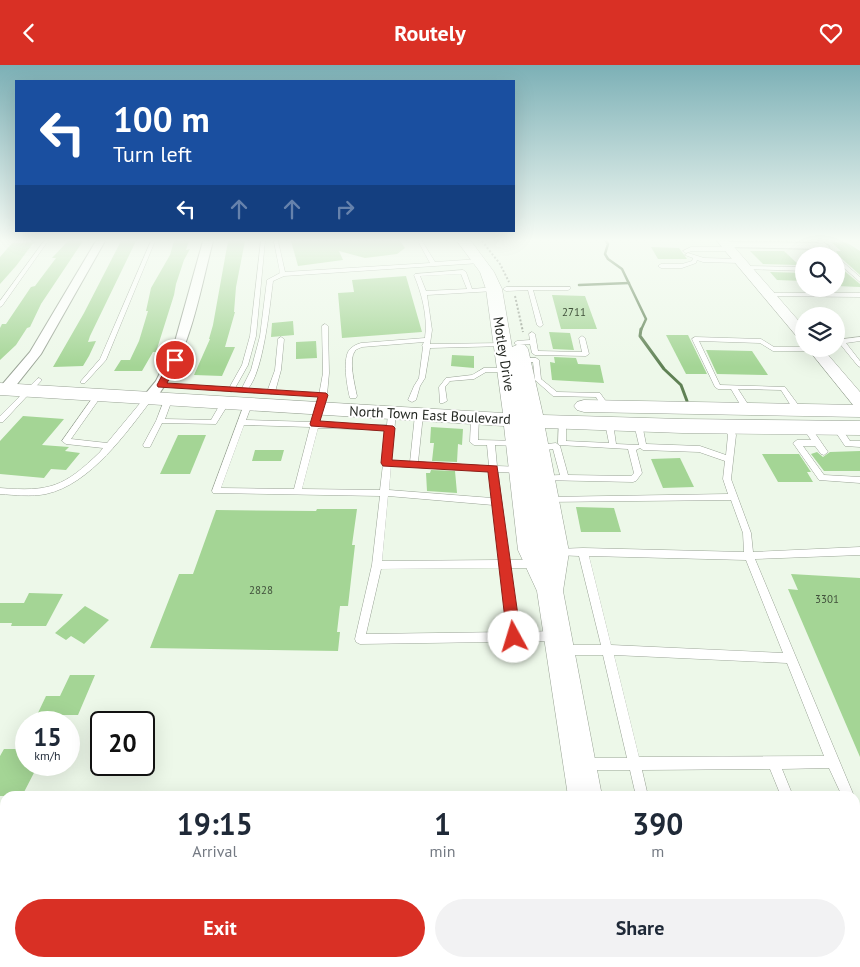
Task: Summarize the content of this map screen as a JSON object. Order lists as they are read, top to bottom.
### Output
{
  "streets": {
    "main road": ["Motley Drive", "North Town East Boulevard"]
  },
  "crossings": [
    ["Motley Drive", "North Town East Boulevard"]
  ],
  "house_numbers": ["2711", "2828", "3301"],
  "page": {
    "header": "Routely",
    "turn": ["100 m", "Turn left"],
    "speed": "15 km/h",
    "limit": "20",
    "eta": [
      "19:15",
      "Arrival",
      "1",
      "min",
      "390",
      "m"
    ],
    "buttons": ["Exit", "Share"]
  }
}
